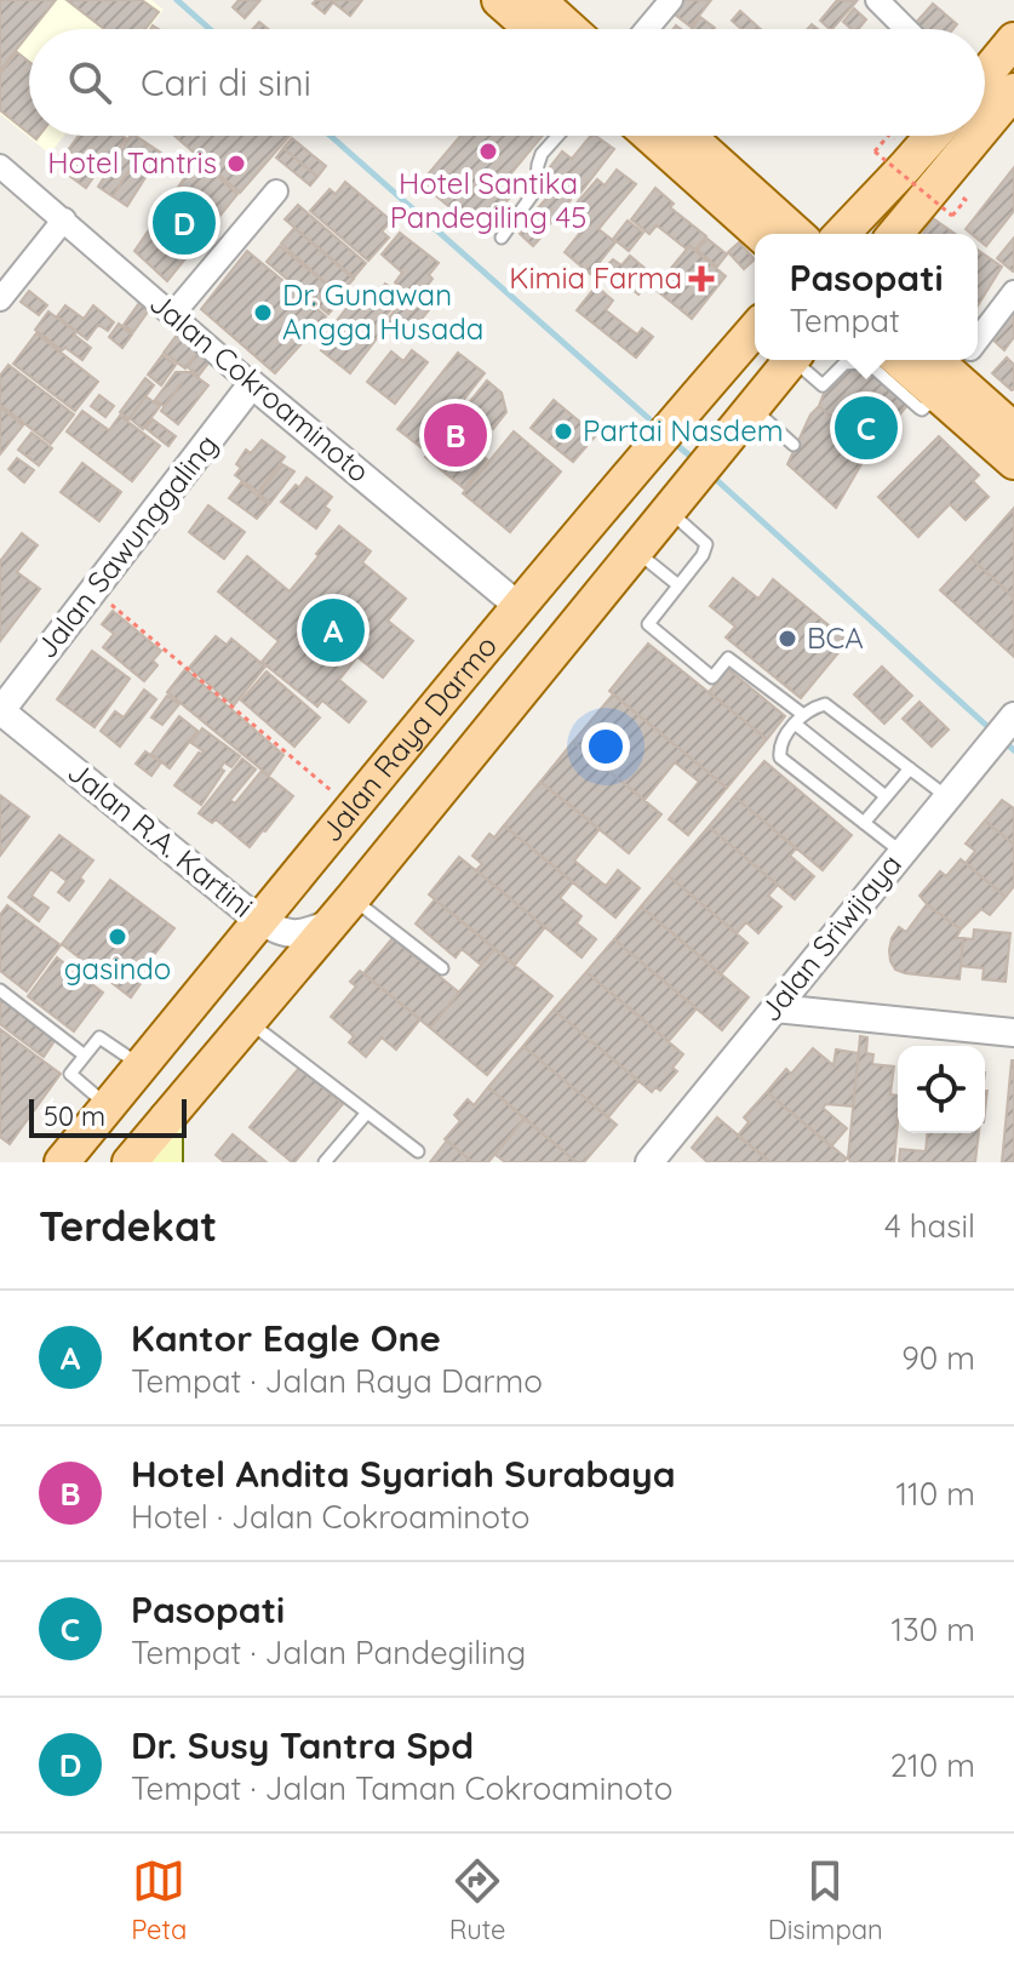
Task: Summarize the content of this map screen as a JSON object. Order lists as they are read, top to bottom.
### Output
{
  "streets": {
    "main road": ["Jalan Raya Darmo"],
    "street": [
      "Jalan Cokroaminoto",
      "Jalan Sawunggaling",
      "Jalan R.A. Kartini",
      "Jalan Sriwijaya"
    ]
  },
  "crossings": [
    ["Jalan Cokroaminoto", "Jalan Sawunggaling"],
    ["Jalan Cokroaminoto", "Jalan Raya Darmo"],
    ["Jalan Sawunggaling", "Jalan R.A. Kartini"],
    ["Jalan Raya Darmo", "Jalan R.A. Kartini"]
  ],
  "places": {
    "other": [
      "Hotel Santika Pandegiling 45",
      "Hotel Tantris",
      "Dr. Gunawan Angga Husada",
      "Partai Nasdem",
      "BCA",
      "gasindo"
    ],
    "health": ["Kimia Farma"]
  },
  "scale_bar": "50 m",
  "page": {
    "search": "Cari di sini",
    "pins": [
      "D",
      "C",
      "B",
      "A"
    ],
    "popup": ["Pasopati", "Tempat"],
    "scale": "50 m",
    "heading": ["Terdekat", "4 hasil"],
    "list": [
      {
        "mark": "A",
        "name": "Kantor Eagle One",
        "note": "Tempat · Jalan Raya Darmo",
        "value": "90 m"
      },
      {
        "mark": "B",
        "name": "Hotel Andita Syariah Surabaya",
        "note": "Hotel · Jalan Cokroaminoto",
        "value": "110 m"
      },
      {
        "mark": "C",
        "name": "Pasopati",
        "note": "Tempat · Jalan Pandegiling",
        "value": "130 m"
      },
      {
        "mark": "D",
        "name": "Dr. Susy Tantra Spd",
        "note": "Tempat · Jalan Taman Cokroaminoto",
        "value": "210 m"
      }
    ],
    "nav": ["Peta", "Rute", "Disimpan"]
  }
}
